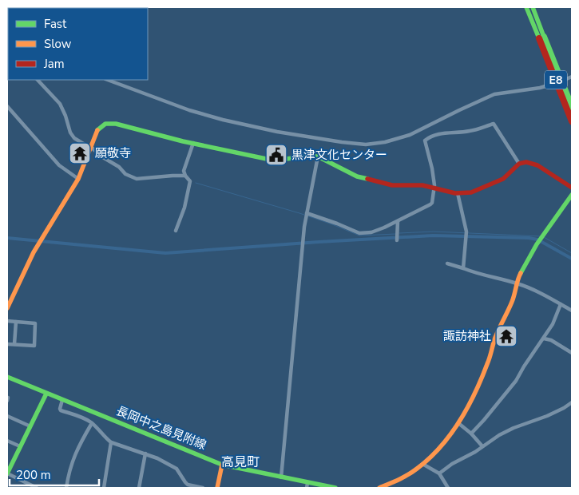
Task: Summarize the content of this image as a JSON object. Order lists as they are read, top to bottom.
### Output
{
  "streets": {
    "main road": ["E8", "長岡中之島見附線"]
  },
  "districts": ["高見町"],
  "places": {
    "temple": ["願敬寺", "諏訪神社"],
    "public building": ["黒津文化センター"]
  },
  "legend": ["Fast", "Slow", "Jam"],
  "scale_bar": "200 m"
}
